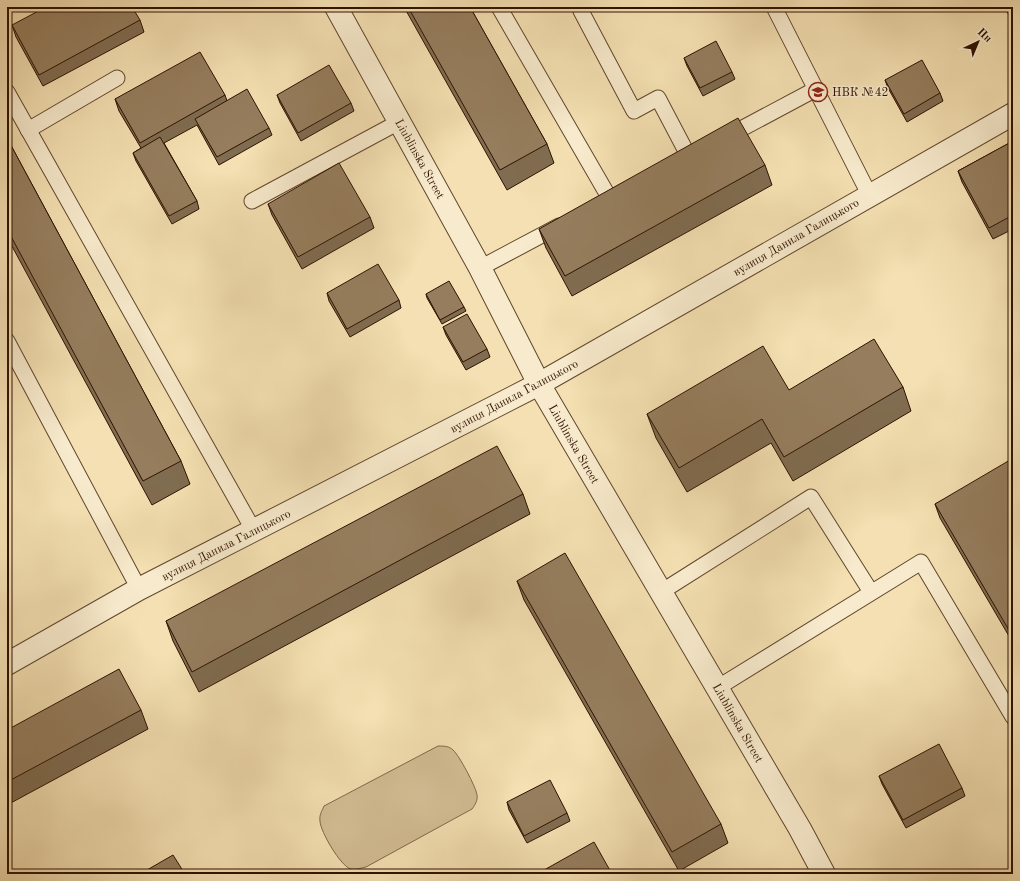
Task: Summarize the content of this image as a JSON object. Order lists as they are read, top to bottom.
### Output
{
  "streets": {
    "street": ["Liublinska Street", "вулиця Данила Галицького"]
  },
  "crossings": [
    ["Liublinska Street", "вулиця Данила Галицького"]
  ],
  "places": {
    "school or university": ["НВК №42"]
  },
  "north": "top right"
}
